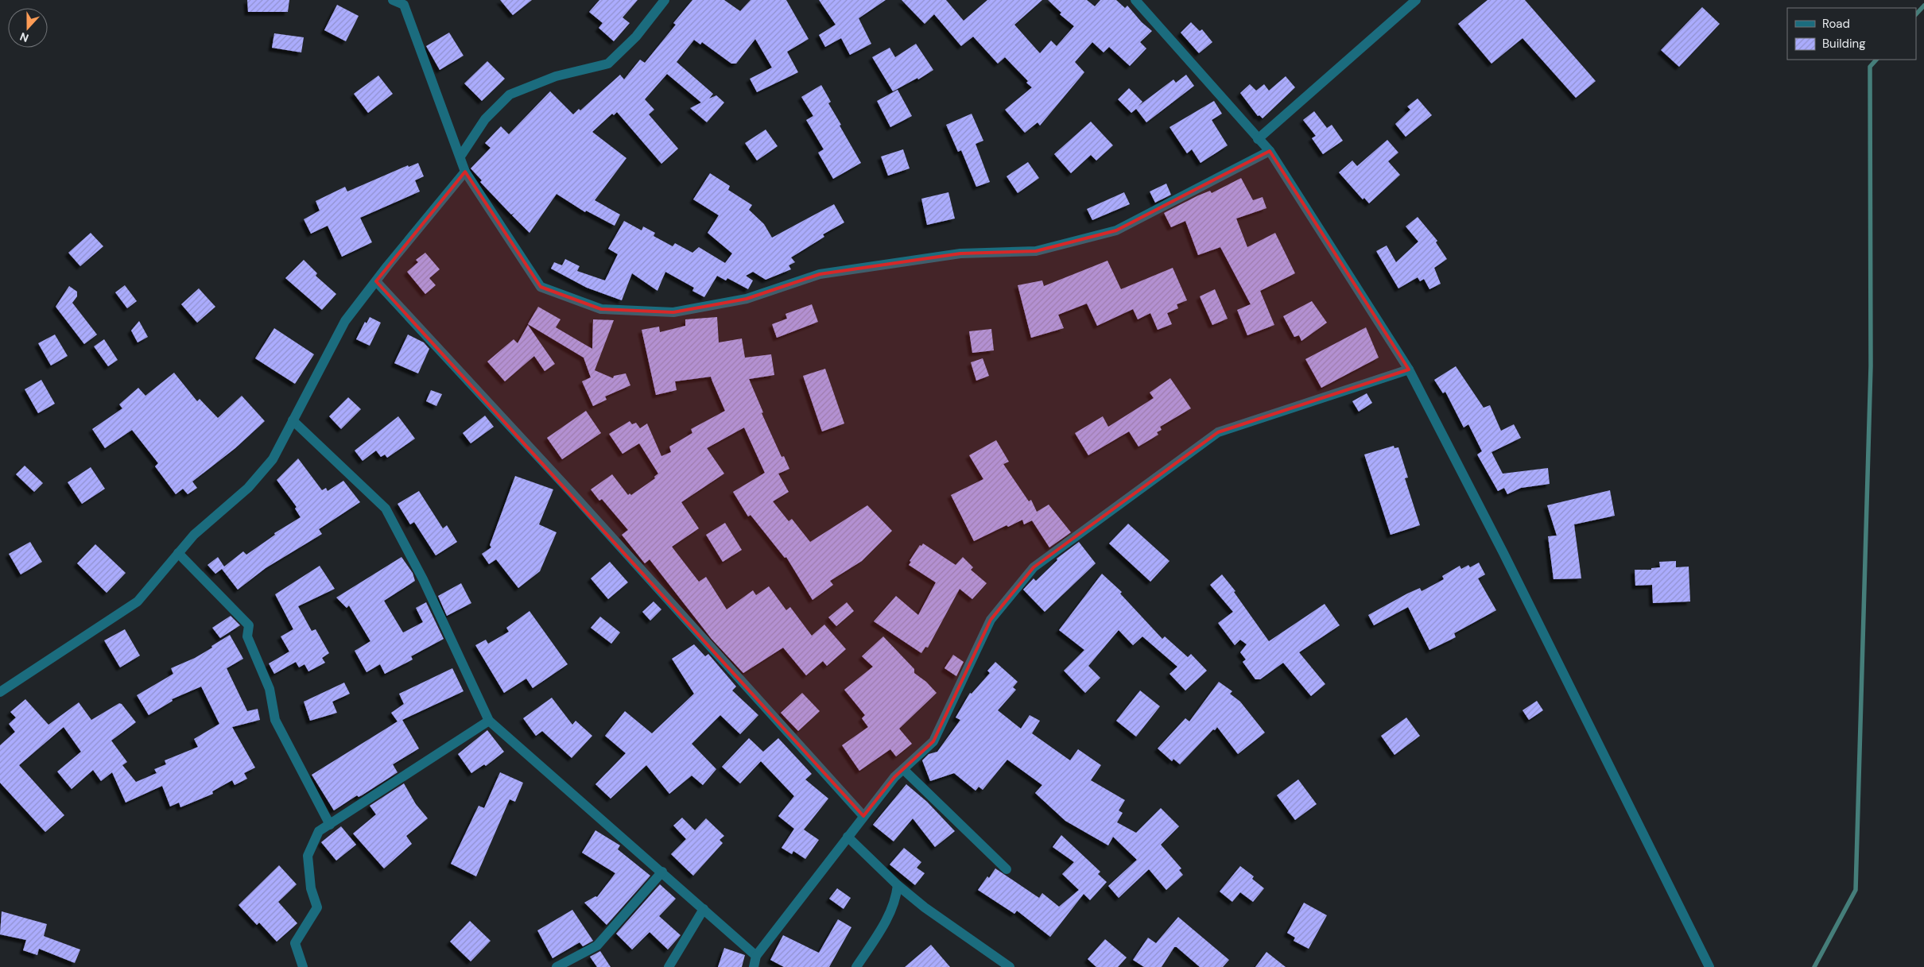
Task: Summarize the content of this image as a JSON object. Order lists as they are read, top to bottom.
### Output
{
  "legend": ["Road", "Building"],
  "north": "bottom"
}
